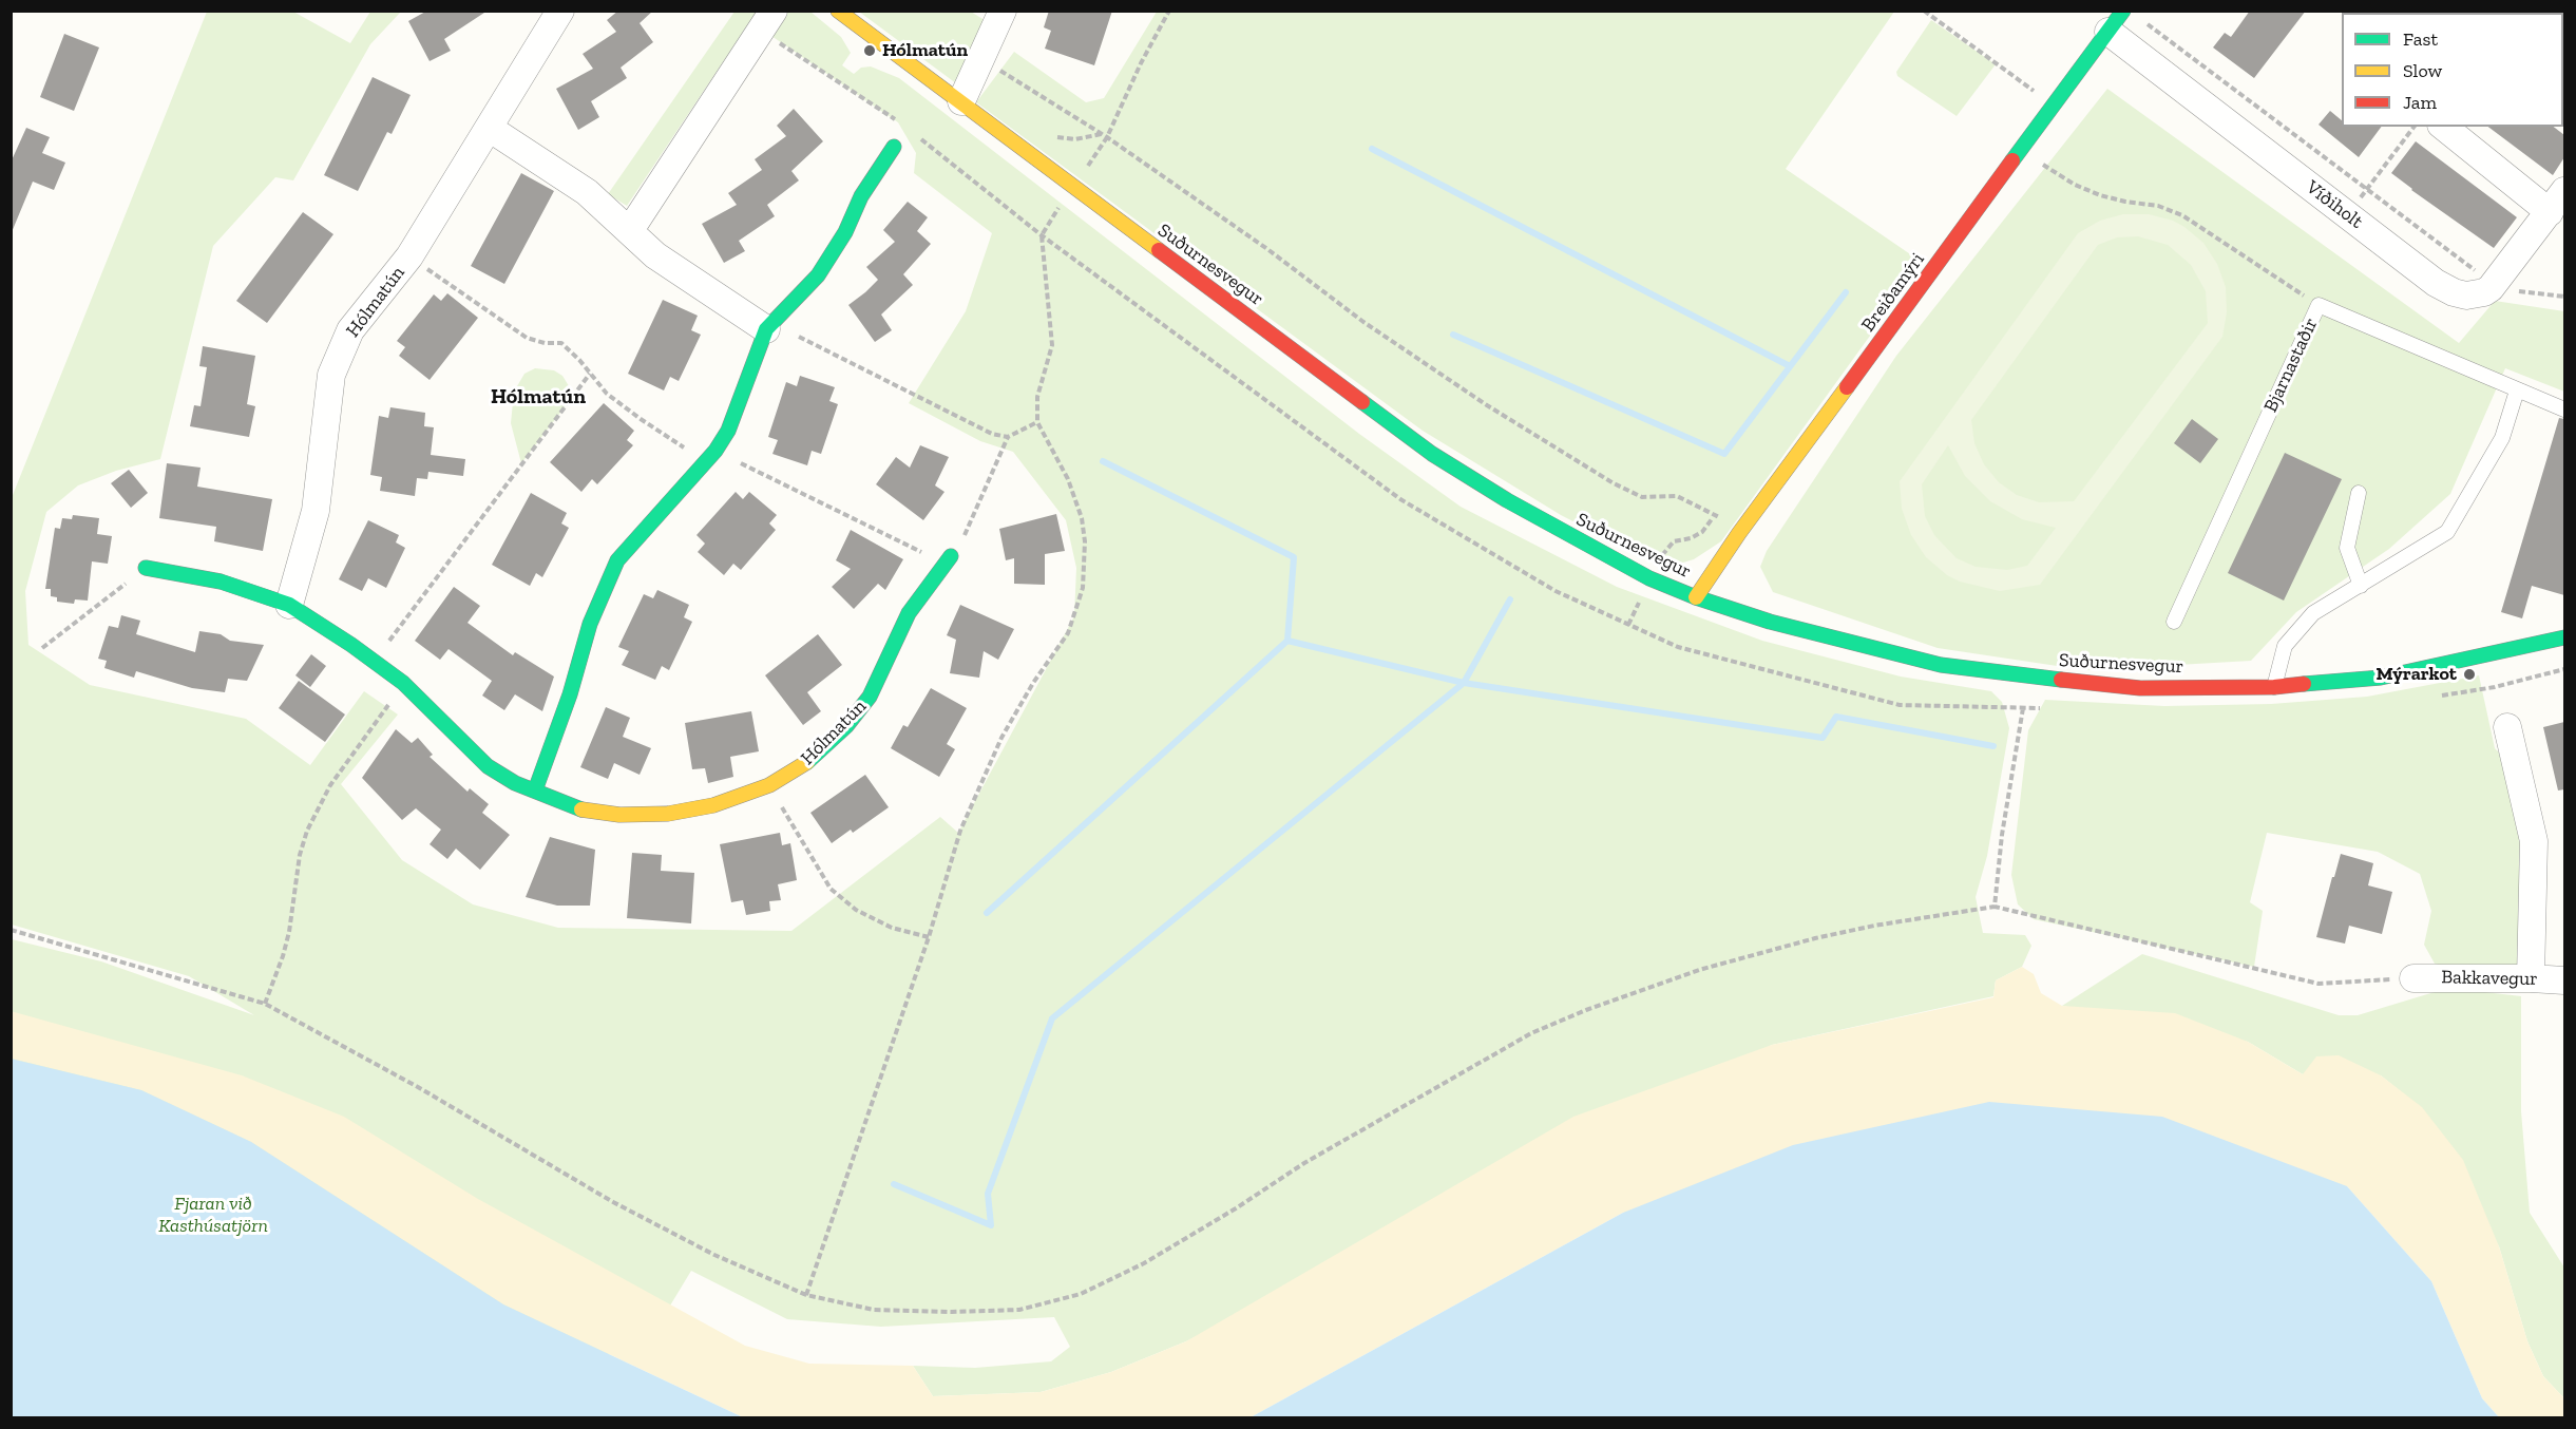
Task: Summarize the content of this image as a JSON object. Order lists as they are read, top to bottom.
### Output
{
  "streets": {
    "street": [
      "Víðiholt",
      "Suðurnesvegur",
      "Breiðamýri",
      "Hólmatún",
      "Bakkavegur"
    ],
    "lane": ["Bjarnastaðir"]
  },
  "crossings": [
    ["Víðiholt", "Breiðamýri"],
    ["Suðurnesvegur", "Breiðamýri"]
  ],
  "districts": ["Hólmatún"],
  "parks": ["Fjaran við Kasthúsatjörn"],
  "places": ["Hólmatún", "Mýrarkot"],
  "legend": ["Fast", "Slow", "Jam"]
}
